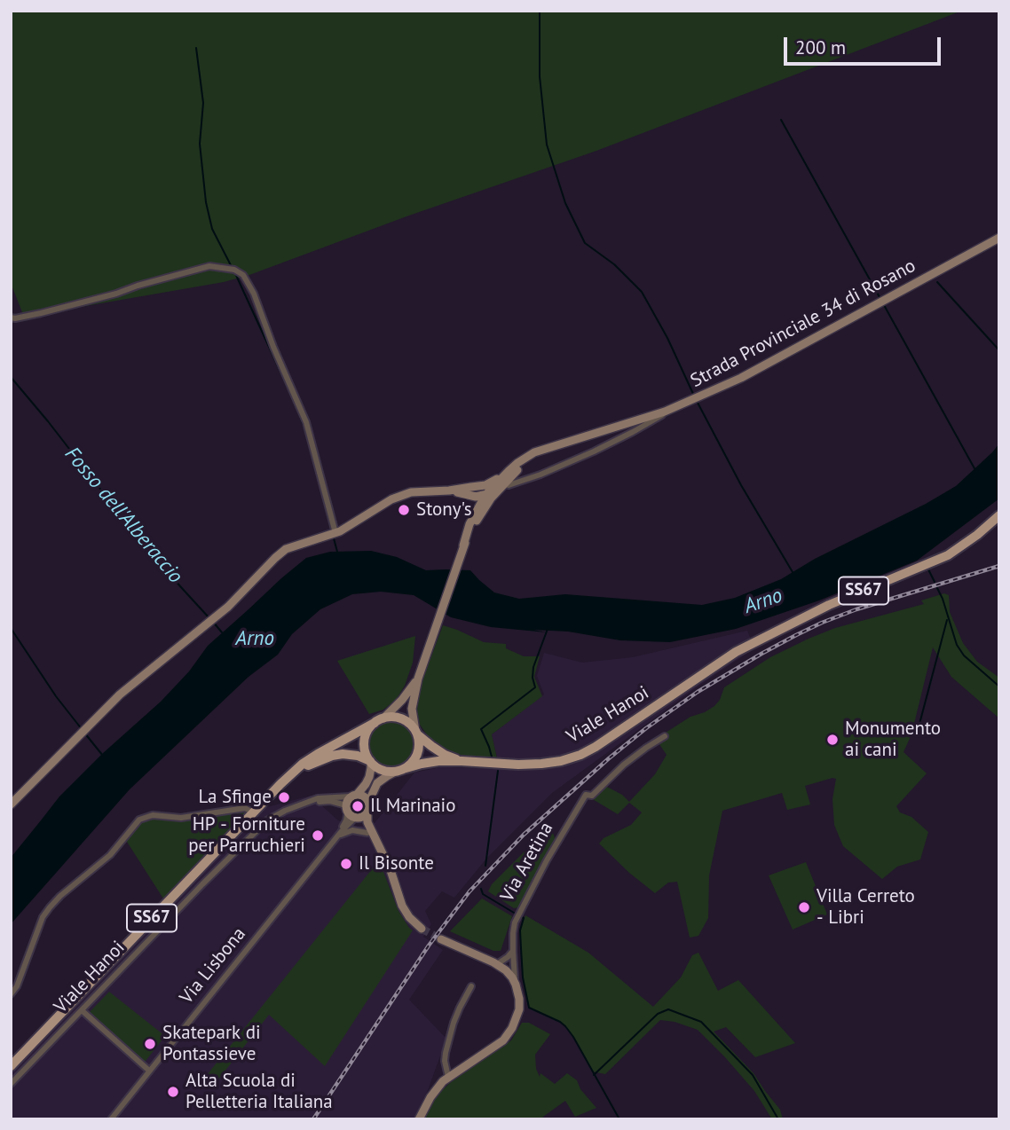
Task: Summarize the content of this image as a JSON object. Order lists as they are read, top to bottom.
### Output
{
  "streets": {
    "main road": [
      "Strada Provinciale 34 di Rosano",
      "SS67",
      "Viale Hanoi",
      "Via Aretina"
    ],
    "street": ["Via Lisbona"]
  },
  "crossings": [
    ["Strada Provinciale 34 di Rosano", "SS67"],
    ["Strada Provinciale 34 di Rosano", "Viale Hanoi"],
    ["SS67", "Viale Hanoi"],
    ["Viale Hanoi", "Via Lisbona"]
  ],
  "water": ["Fosso dell'Alberaccio", "Arno"],
  "places": [
    "Stony's",
    "Monumento ai cani",
    "La Sfinge",
    "Il Marinaio",
    "HP - Forniture per Parruchieri",
    "Il Bisonte",
    "Villa Cerreto - Libri",
    "Skatepark di Pontassieve",
    "Alta Scuola di Pelletteria Italiana"
  ],
  "scale_bar": "200 m"
}
